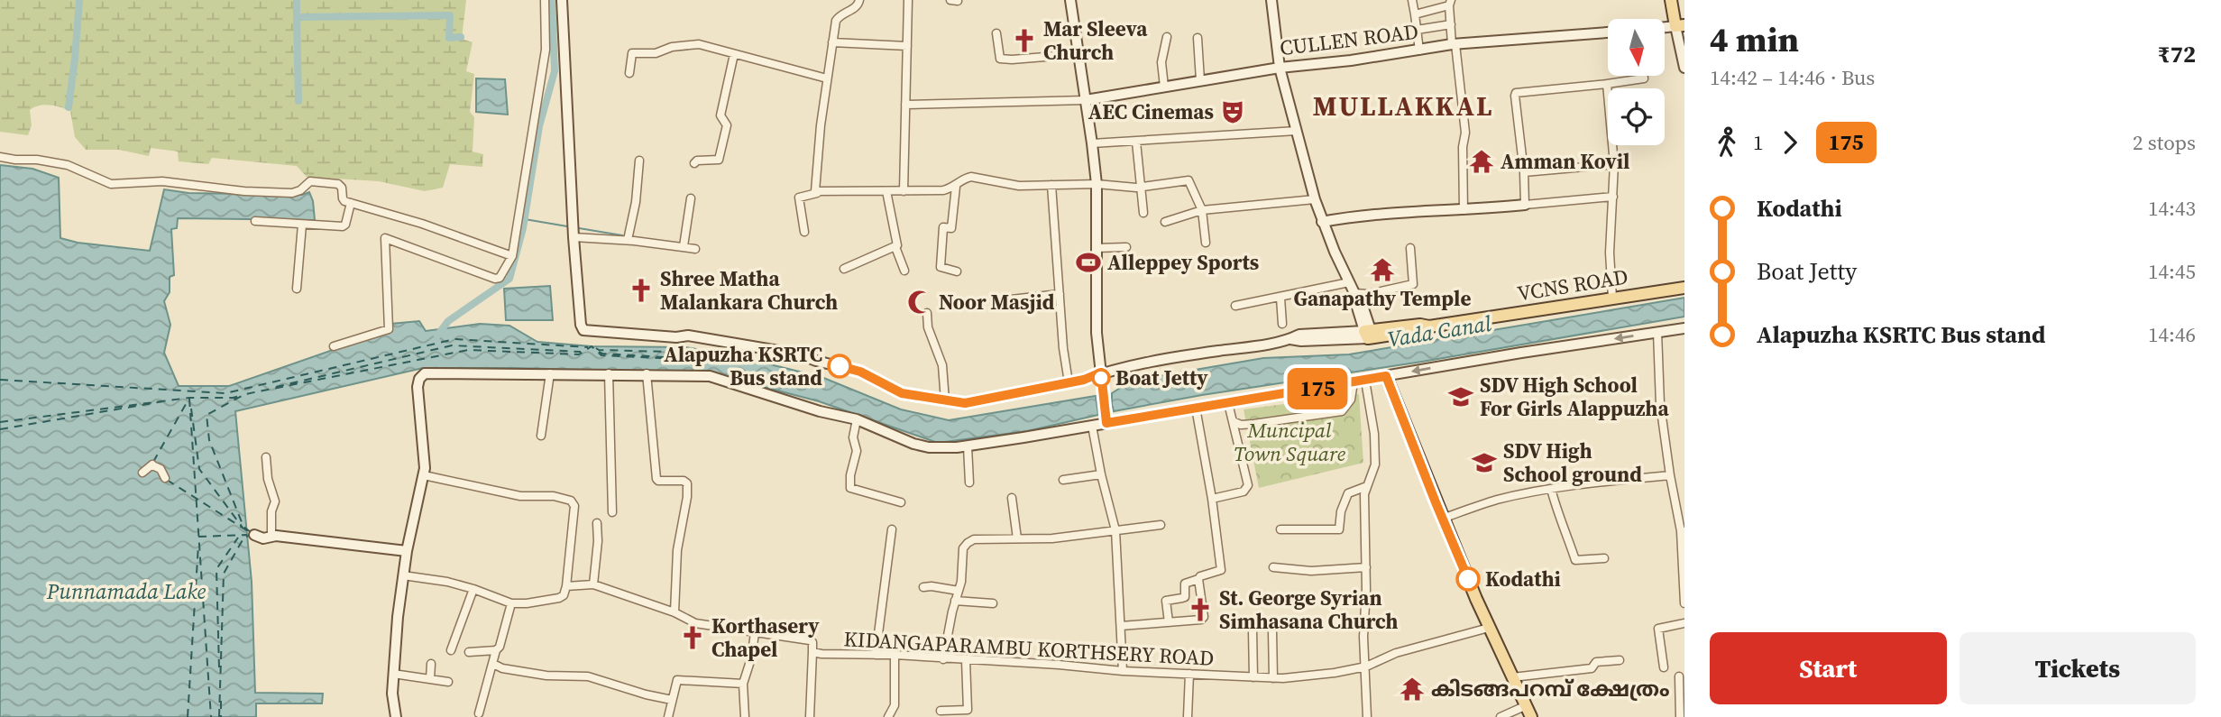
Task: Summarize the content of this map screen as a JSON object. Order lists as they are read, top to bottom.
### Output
{
  "streets": {
    "main road": ["CULLEN ROAD", "VCNS ROAD"],
    "street": ["KIDANGAPARAMBU KORTHSERY ROAD"]
  },
  "districts": ["MULLAKKAL"],
  "water": ["Vada Canal", "Punnamada Lake"],
  "parks": ["Muncipal Town Square"],
  "places": {
    "church": [
      "Mar Sleeva Church",
      "Shree Matha Malankara Church",
      "St. George Syrian Simhasana Church",
      "Korthasery Chapel"
    ],
    "theatre": ["AEC Cinemas"],
    "temple": ["Amman Kovil", "Ganapathy Temple", "കിടങ്ങപറമ്പ് ക്ഷേത്രം"],
    "sports": ["Alleppey Sports"],
    "mosque": ["Noor Masjid"],
    "other": ["Alapuzha KSRTC Bus stand", "Boat Jetty", "Kodathi"],
    "school or university": ["SDV High School For Girls Alappuzha", "SDV High School ground"]
  },
  "lines": ["bus line 175"],
  "north": "bottom",
  "page": {
    "on_map": "175",
    "heading": ["4 min", "14:42 – 14:46 · Bus", "₹72"],
    "legs": ["1", "175", "2 stops"],
    "list": [
      {
        "name": "Kodathi",
        "value": "14:43"
      },
      {
        "name": "Boat Jetty",
        "value": "14:45"
      },
      {
        "name": "Alapuzha KSRTC Bus stand",
        "value": "14:46"
      }
    ],
    "buttons": ["Start", "Tickets"]
  }
}
